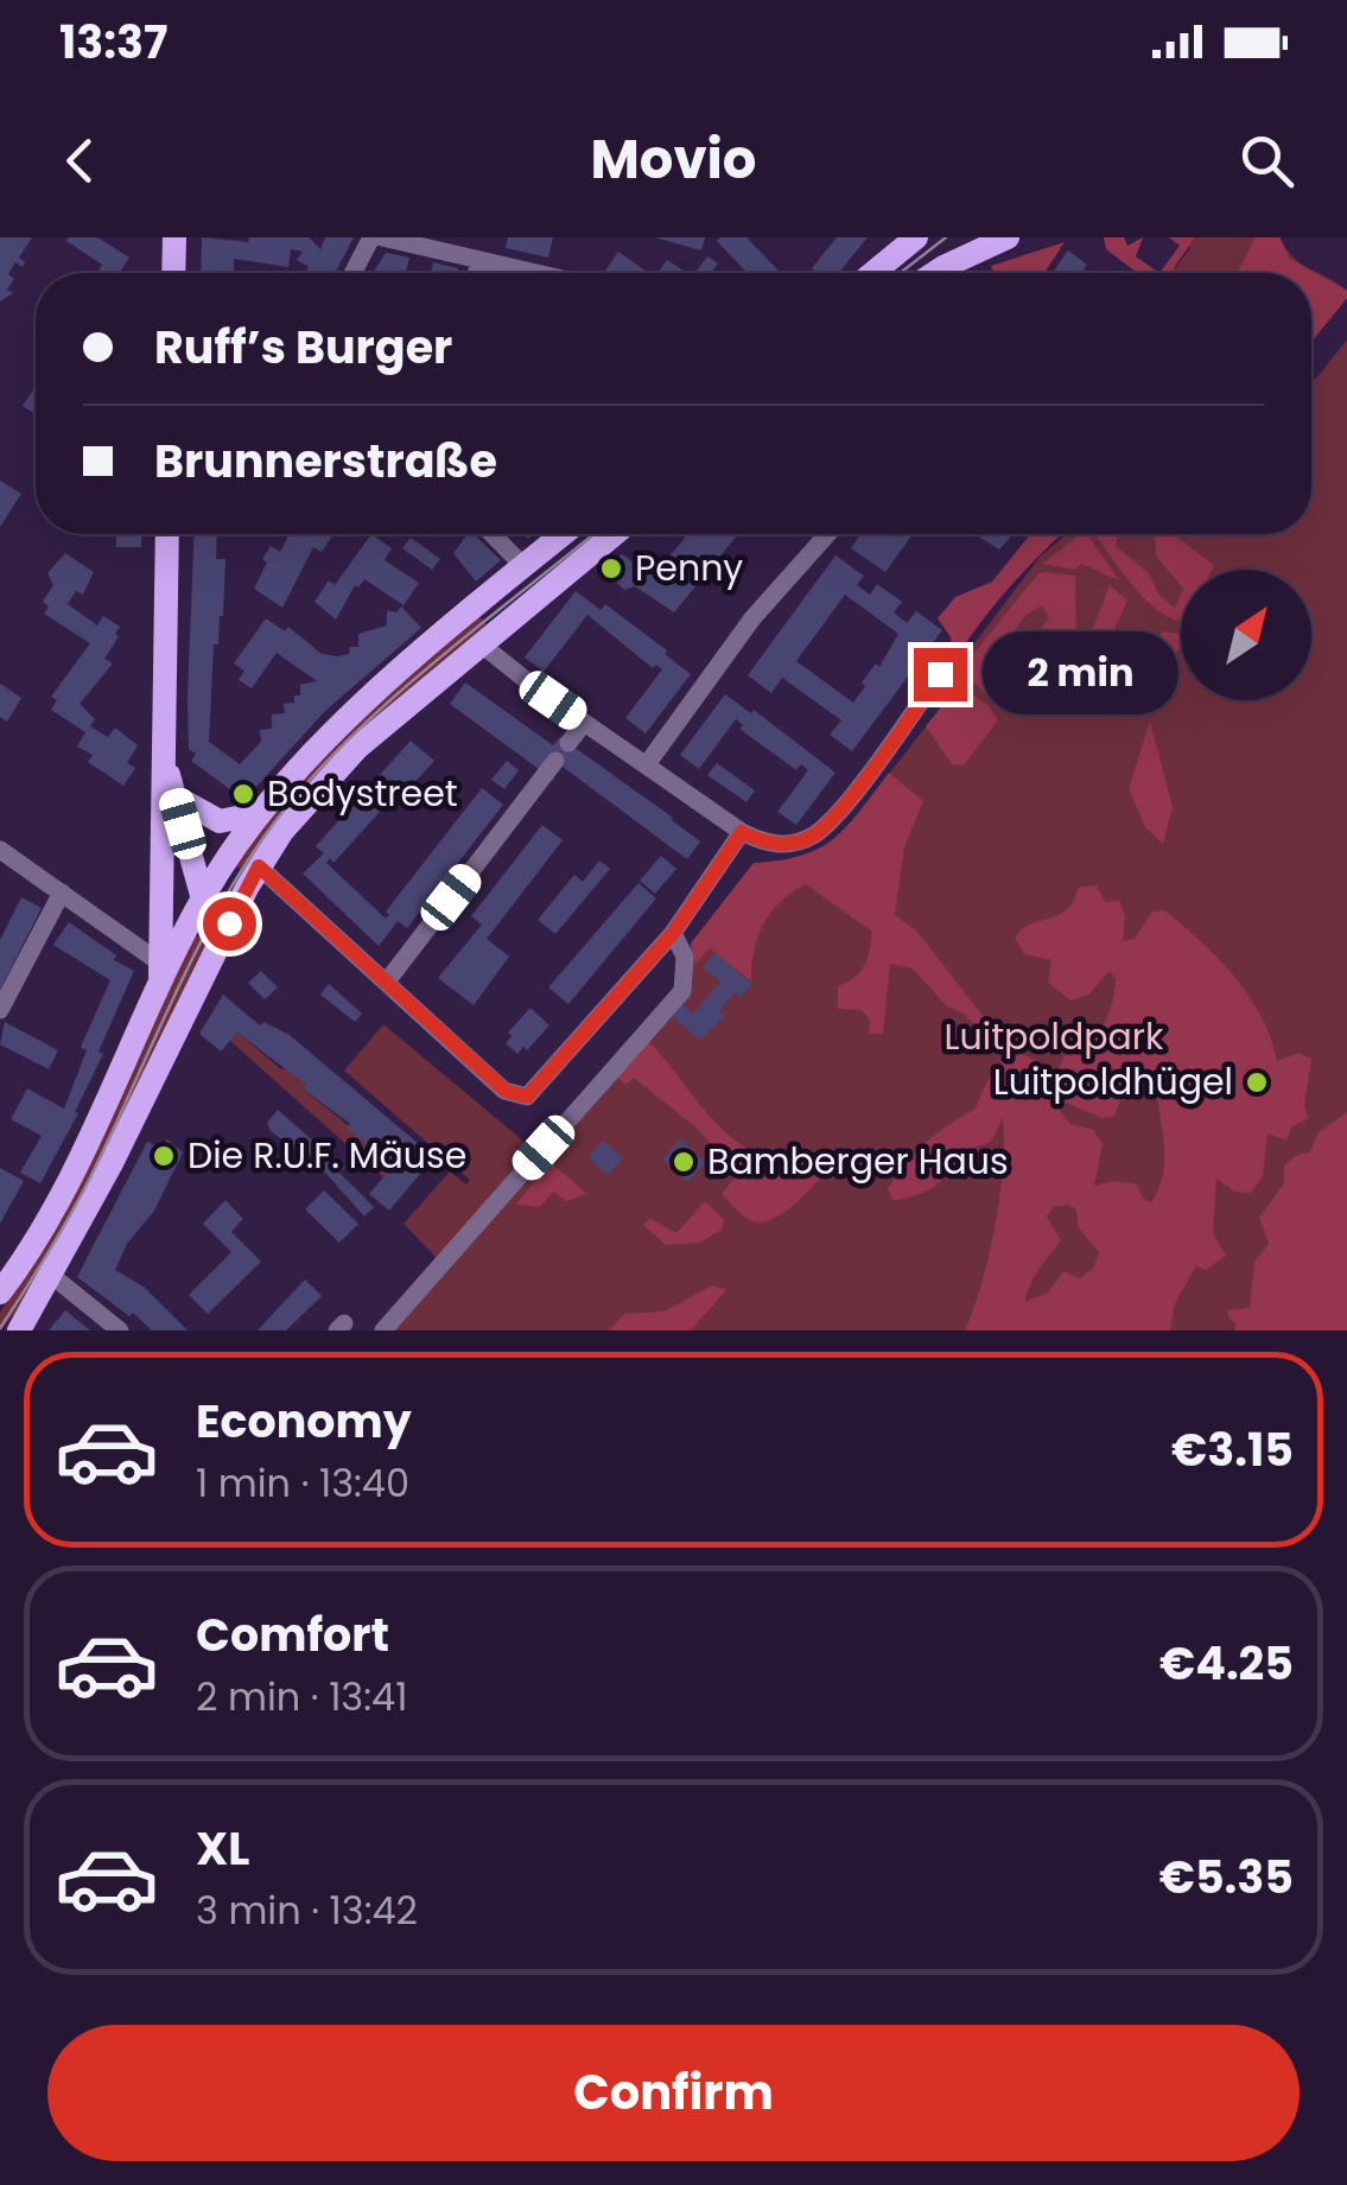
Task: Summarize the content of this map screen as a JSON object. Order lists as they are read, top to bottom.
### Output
{
  "parks": ["Luitpoldpark"],
  "places": [
    "Penny",
    "Bodystreet",
    "Luitpoldhügel",
    "Die R.U.F. Mäuse",
    "Bamberger Haus"
  ],
  "north": "top right",
  "page": {
    "status": "13:37",
    "header": "Movio",
    "banner": ["Ruff’s Burger", "Brunnerstraße"],
    "bubble": "2 min",
    "list": [
      {
        "name": "Economy",
        "note": "1 min · 13:40",
        "value": "€3.15"
      },
      {
        "name": "Comfort",
        "note": "2 min · 13:41",
        "value": "€4.25"
      },
      {
        "name": "XL",
        "note": "3 min · 13:42",
        "value": "€5.35"
      }
    ],
    "buttons": "Confirm"
  }
}
